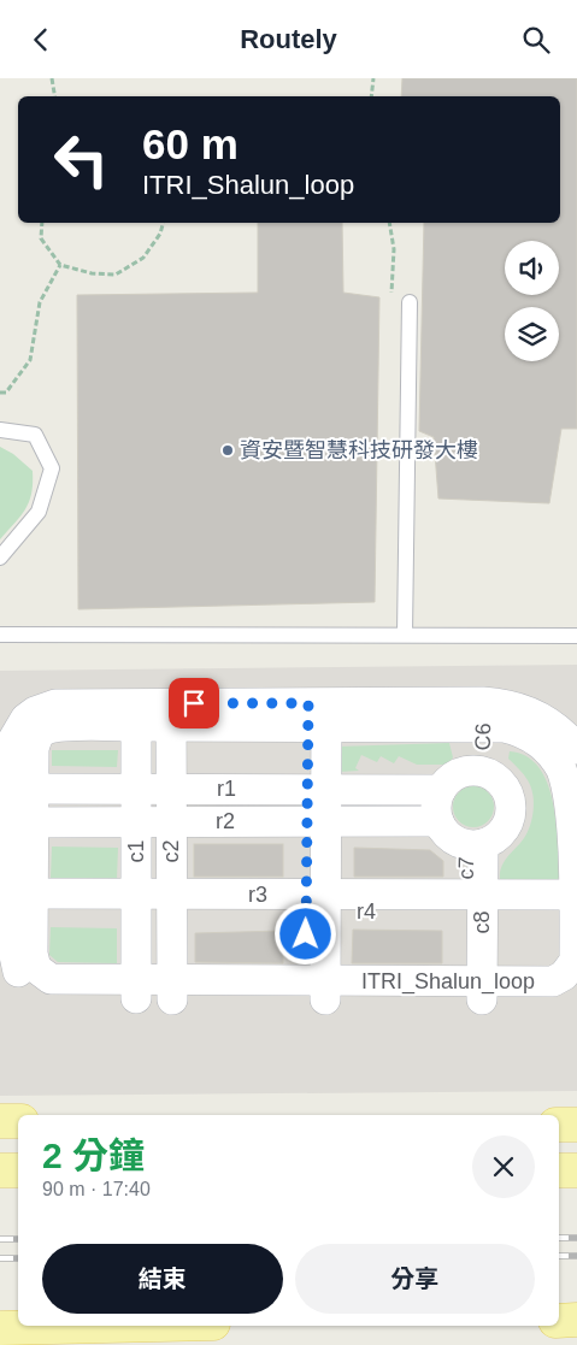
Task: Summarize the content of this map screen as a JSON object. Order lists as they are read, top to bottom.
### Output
{
  "streets": {
    "street": [
      "r1",
      "r2",
      "c1",
      "c2",
      "c7",
      "r3",
      "c8",
      "ITRI_Shalun_loop"
    ]
  },
  "crossings": [
    ["r1", "r2"],
    ["r1", "c1"],
    ["r1", "c2"],
    ["r1", "c7"],
    ["r1", "ITRI_Shalun_loop"],
    ["r2", "c1"],
    ["r2", "c2"],
    ["r2", "c7"],
    ["r2", "ITRI_Shalun_loop"],
    ["c1", "r3"],
    ["c1", "ITRI_Shalun_loop"],
    ["c2", "r3"],
    ["c2", "ITRI_Shalun_loop"],
    ["c7", "r3"],
    ["c7", "c8"],
    ["r3", "c8"],
    ["r3", "ITRI_Shalun_loop"],
    ["c8", "ITRI_Shalun_loop"]
  ],
  "places": ["資安暨智慧科技研發大樓"],
  "page": {
    "header": "Routely",
    "turn": ["60 m", "ITRI_Shalun_loop"],
    "heading": ["2 分鐘", "90 m · 17:40"],
    "buttons": ["結束", "分享"]
  }
}
